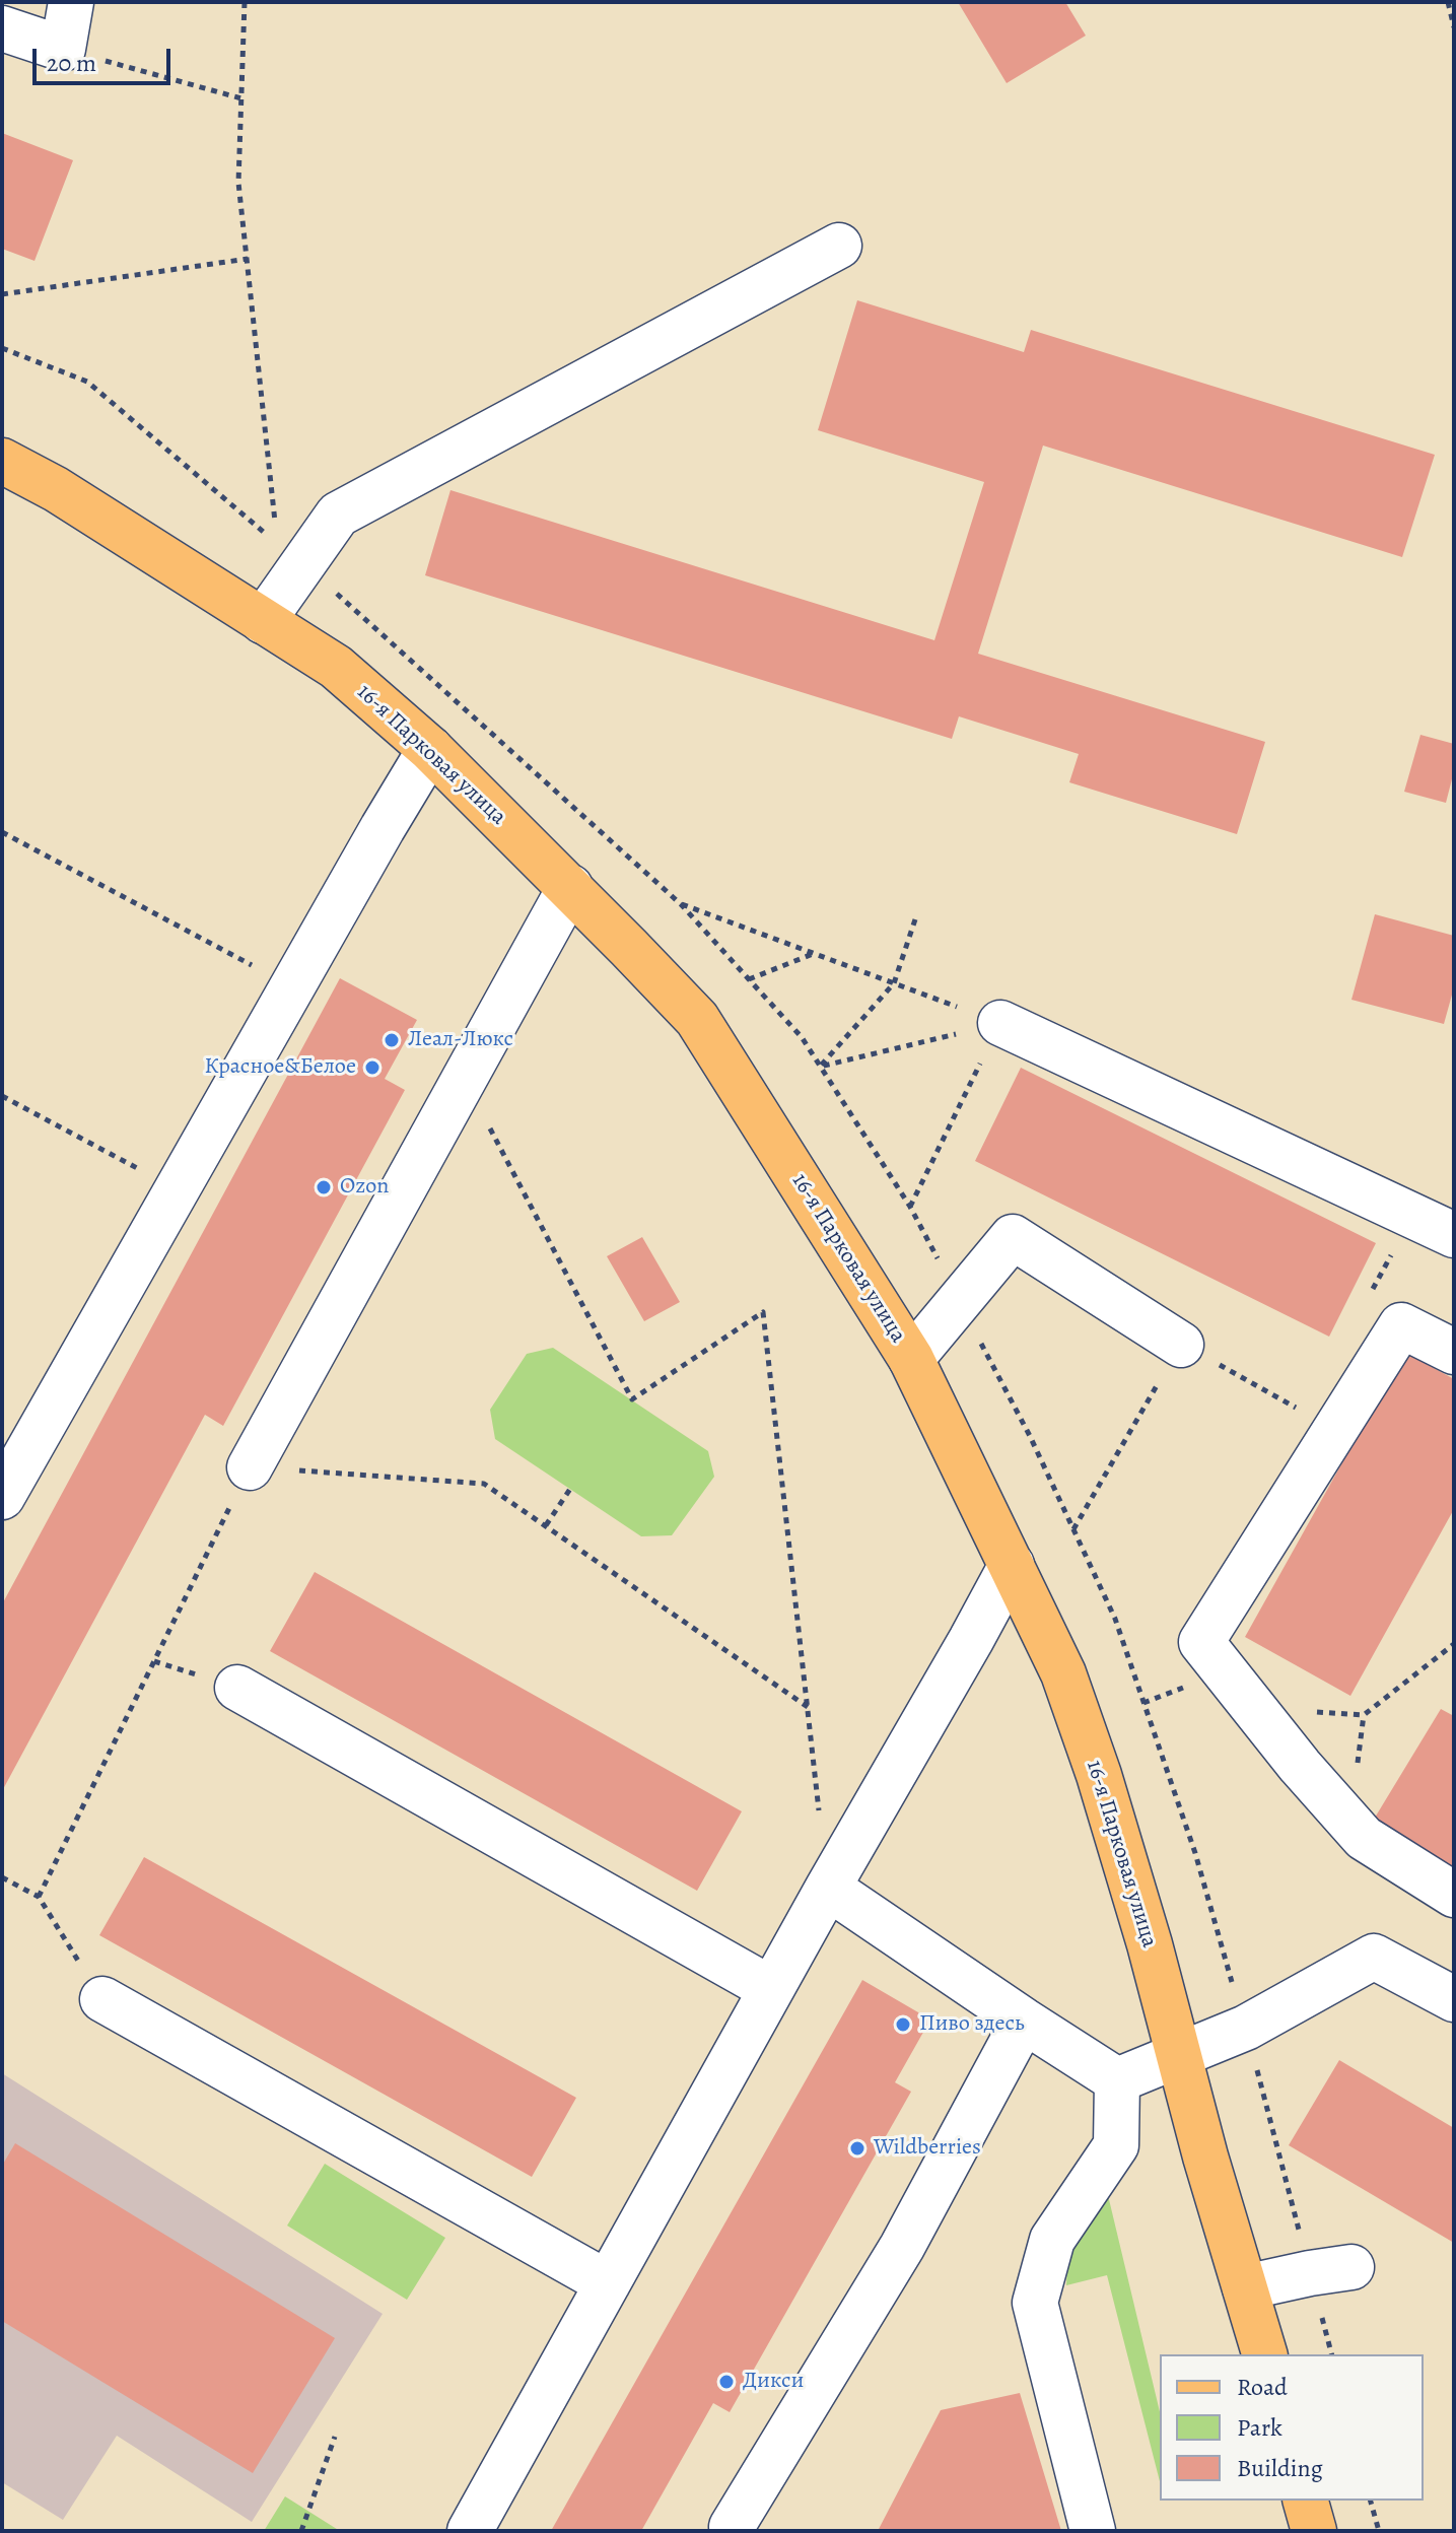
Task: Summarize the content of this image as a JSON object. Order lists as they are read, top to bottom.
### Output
{
  "streets": {
    "main road": ["16-я Парковая улица"]
  },
  "places": [
    "Леал-Люкс",
    "Красное&Белое",
    "Ozon",
    "Пиво здесь",
    "Wildberries",
    "Дикси"
  ],
  "legend": ["Road", "Park", "Building"],
  "scale_bar": "20 m"
}
